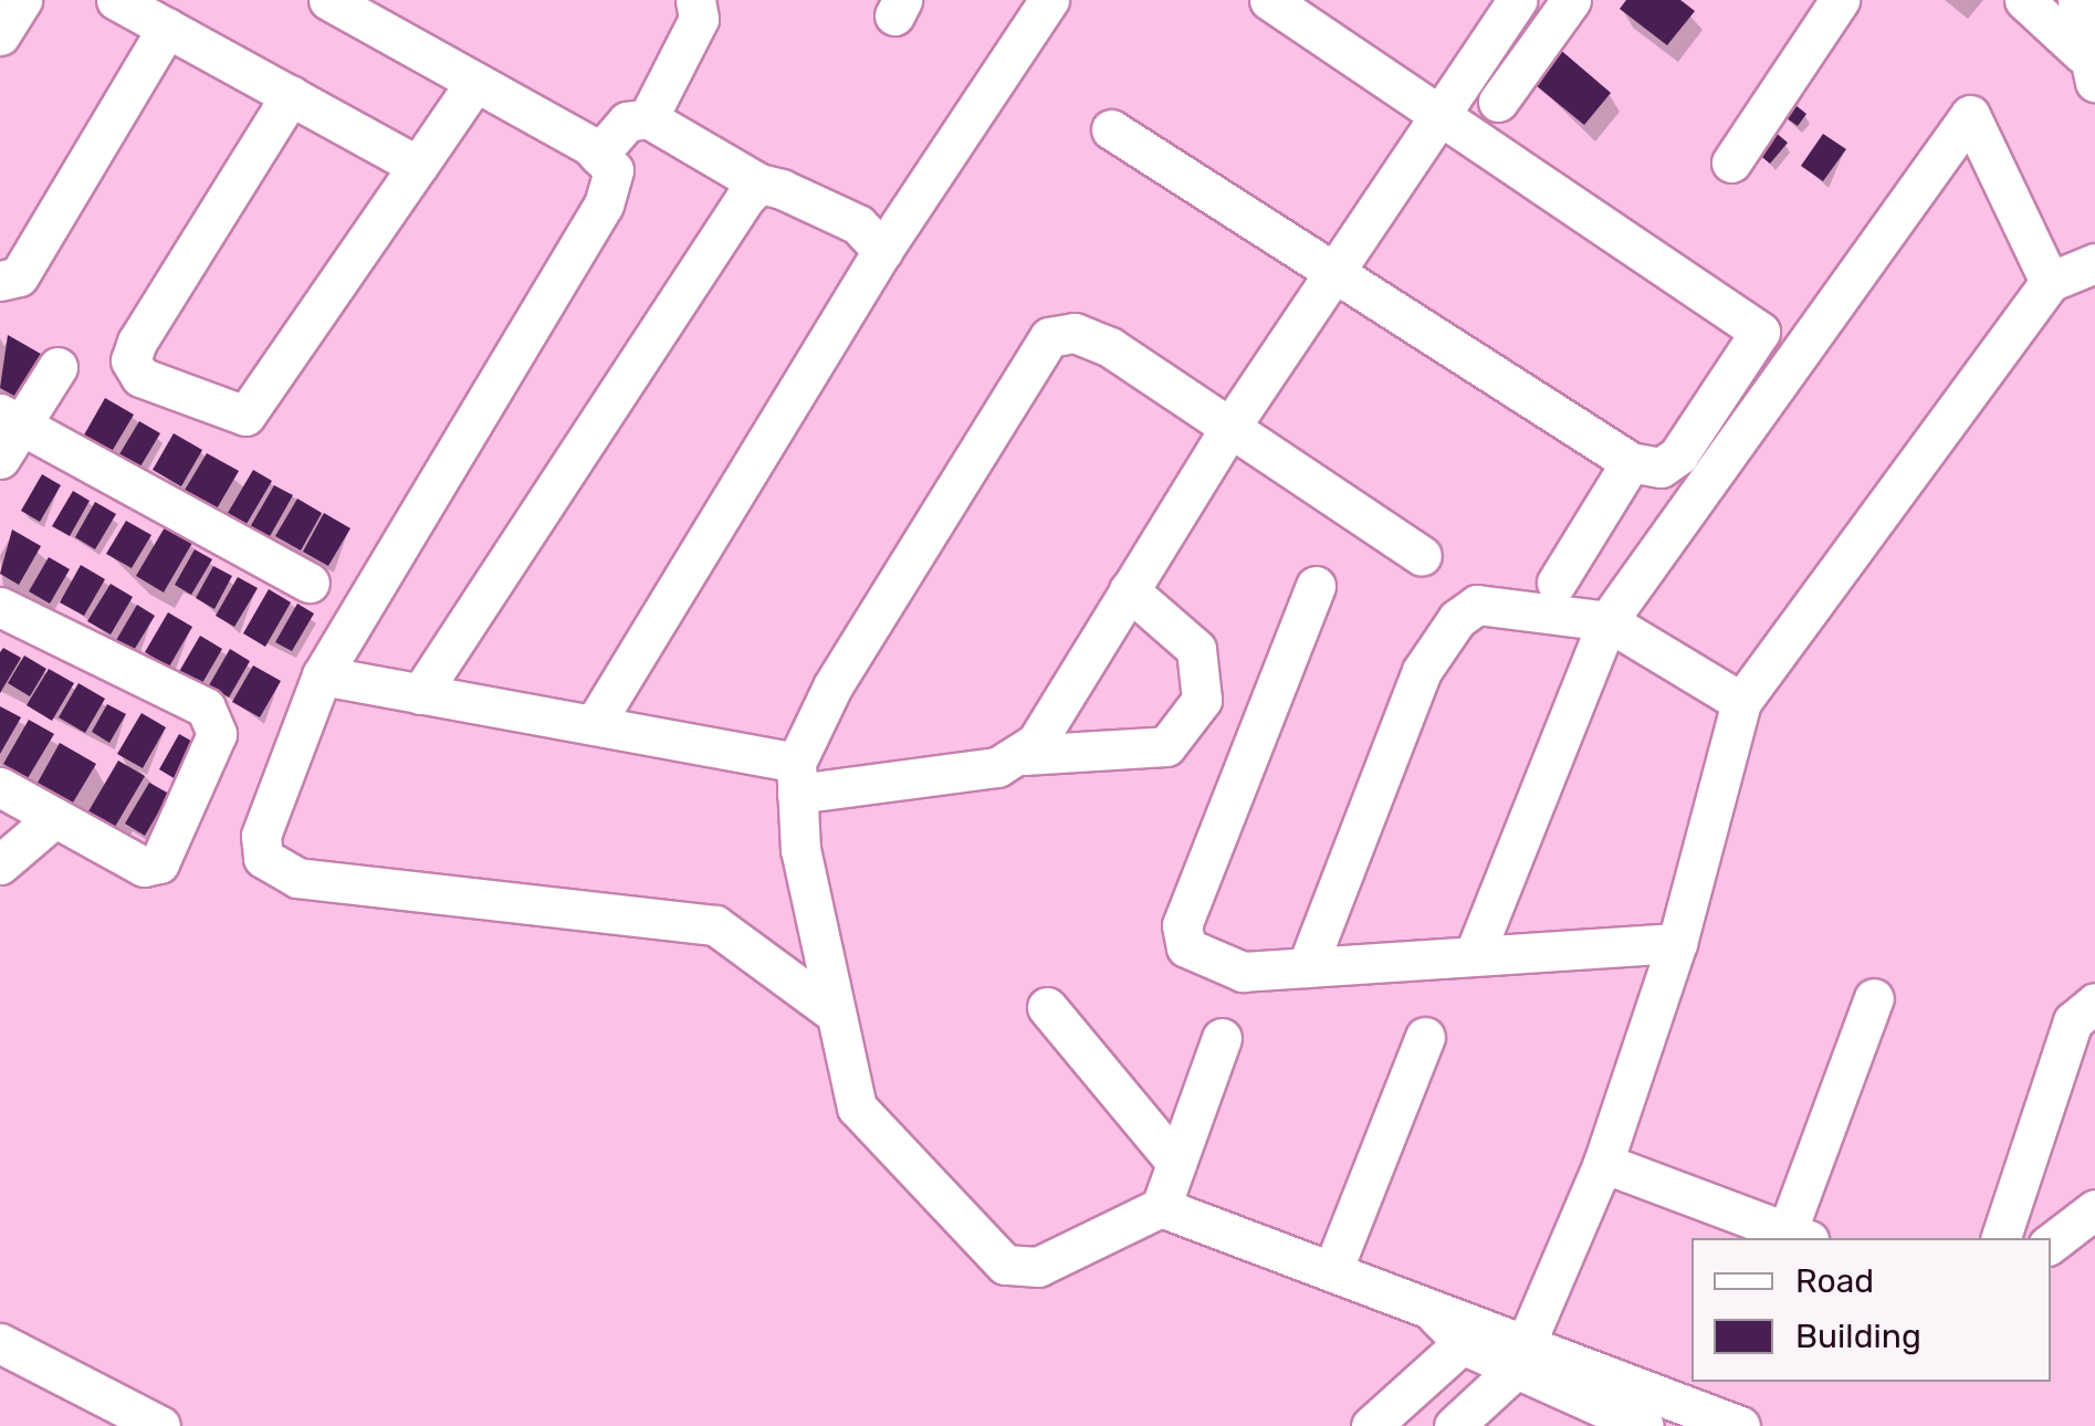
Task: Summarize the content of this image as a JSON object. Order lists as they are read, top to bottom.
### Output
{
  "legend": ["Road", "Building"]
}
